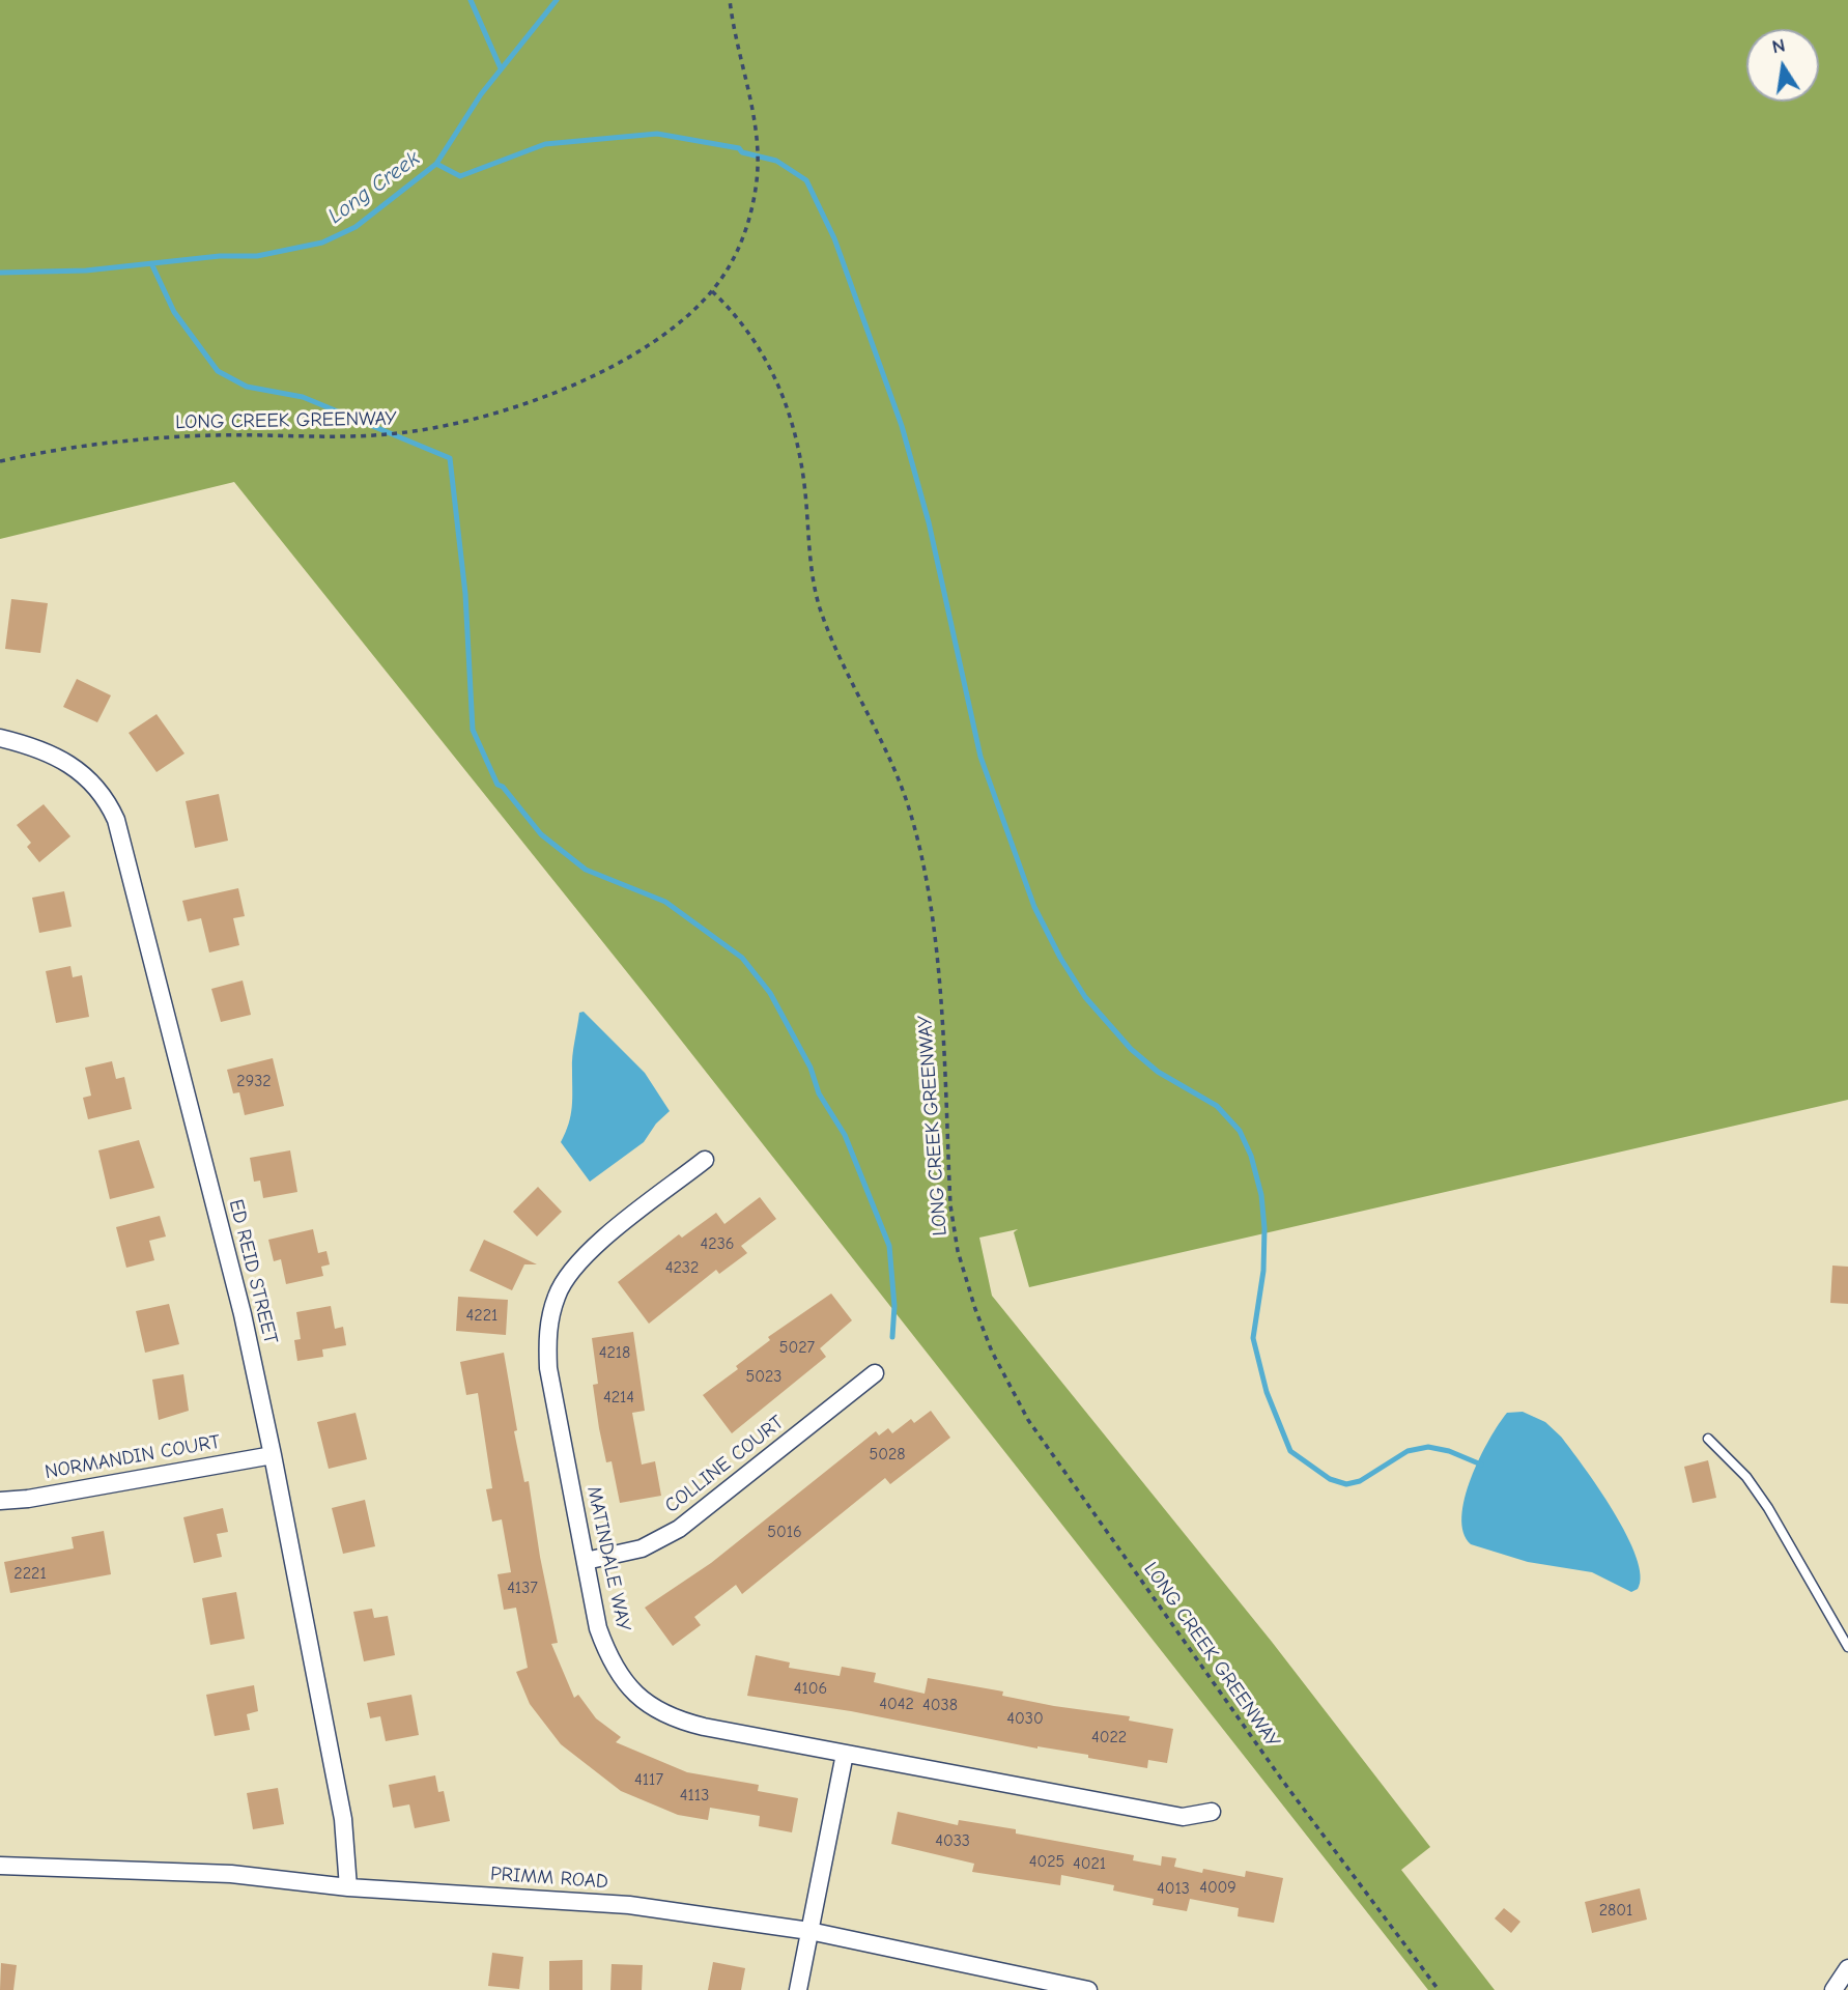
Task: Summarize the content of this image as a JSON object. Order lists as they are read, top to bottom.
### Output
{
  "streets": {
    "street": [
      "ED REID STREET",
      "NORMANDIN COURT",
      "COLLINE COURT",
      "MATINDALE WAY",
      "PRIMM ROAD"
    ],
    "path": ["LONG CREEK GREENWAY"]
  },
  "crossings": [
    ["ED REID STREET", "NORMANDIN COURT"],
    ["ED REID STREET", "PRIMM ROAD"],
    ["COLLINE COURT", "MATINDALE WAY"]
  ],
  "water": ["Long Creek"],
  "house_numbers": [
    "2932",
    "4236",
    "4232",
    "4221",
    "5027",
    "4218",
    "5023",
    "4214",
    "5028",
    "5016",
    "2221",
    "4137",
    "4106",
    "4042",
    "4038",
    "4030",
    "4022",
    "4117",
    "4113",
    "4033",
    "4025",
    "4021",
    "4009",
    "4013",
    "2801"
  ],
  "north": "top"
}
